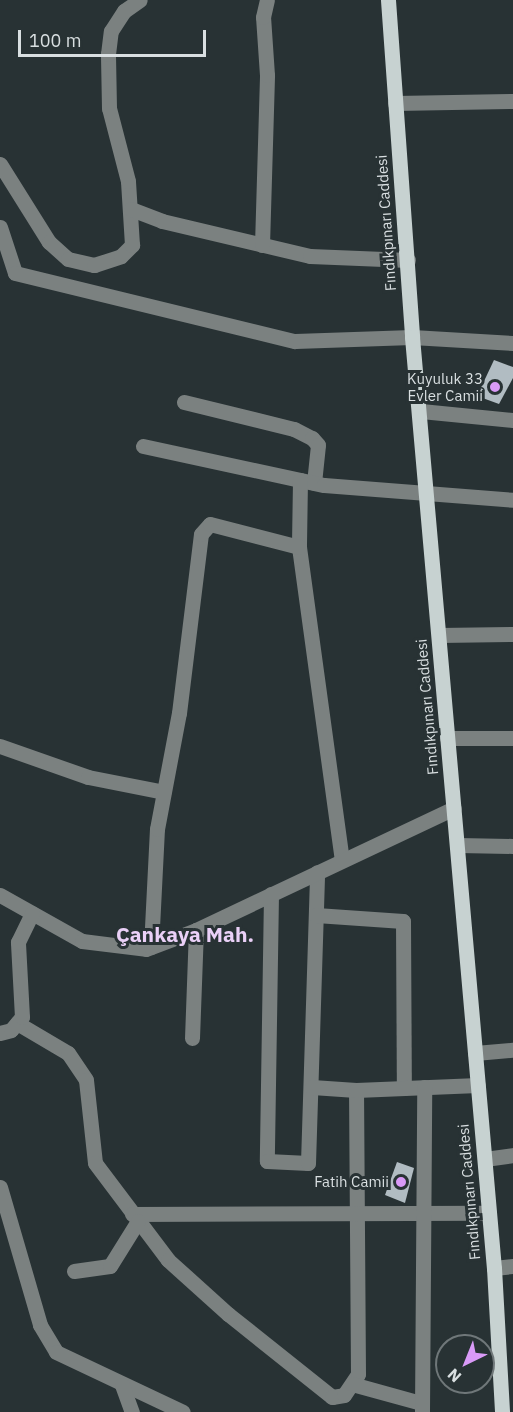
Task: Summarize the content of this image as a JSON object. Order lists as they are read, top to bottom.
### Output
{
  "streets": {
    "main road": ["Fındıkpınarı Caddesi"]
  },
  "districts": ["Çankaya Mah."],
  "places": ["Kuyuluk 33 Evler Camii", "Fatih Camii"],
  "scale_bar": "100 m",
  "north": "bottom left"
}
